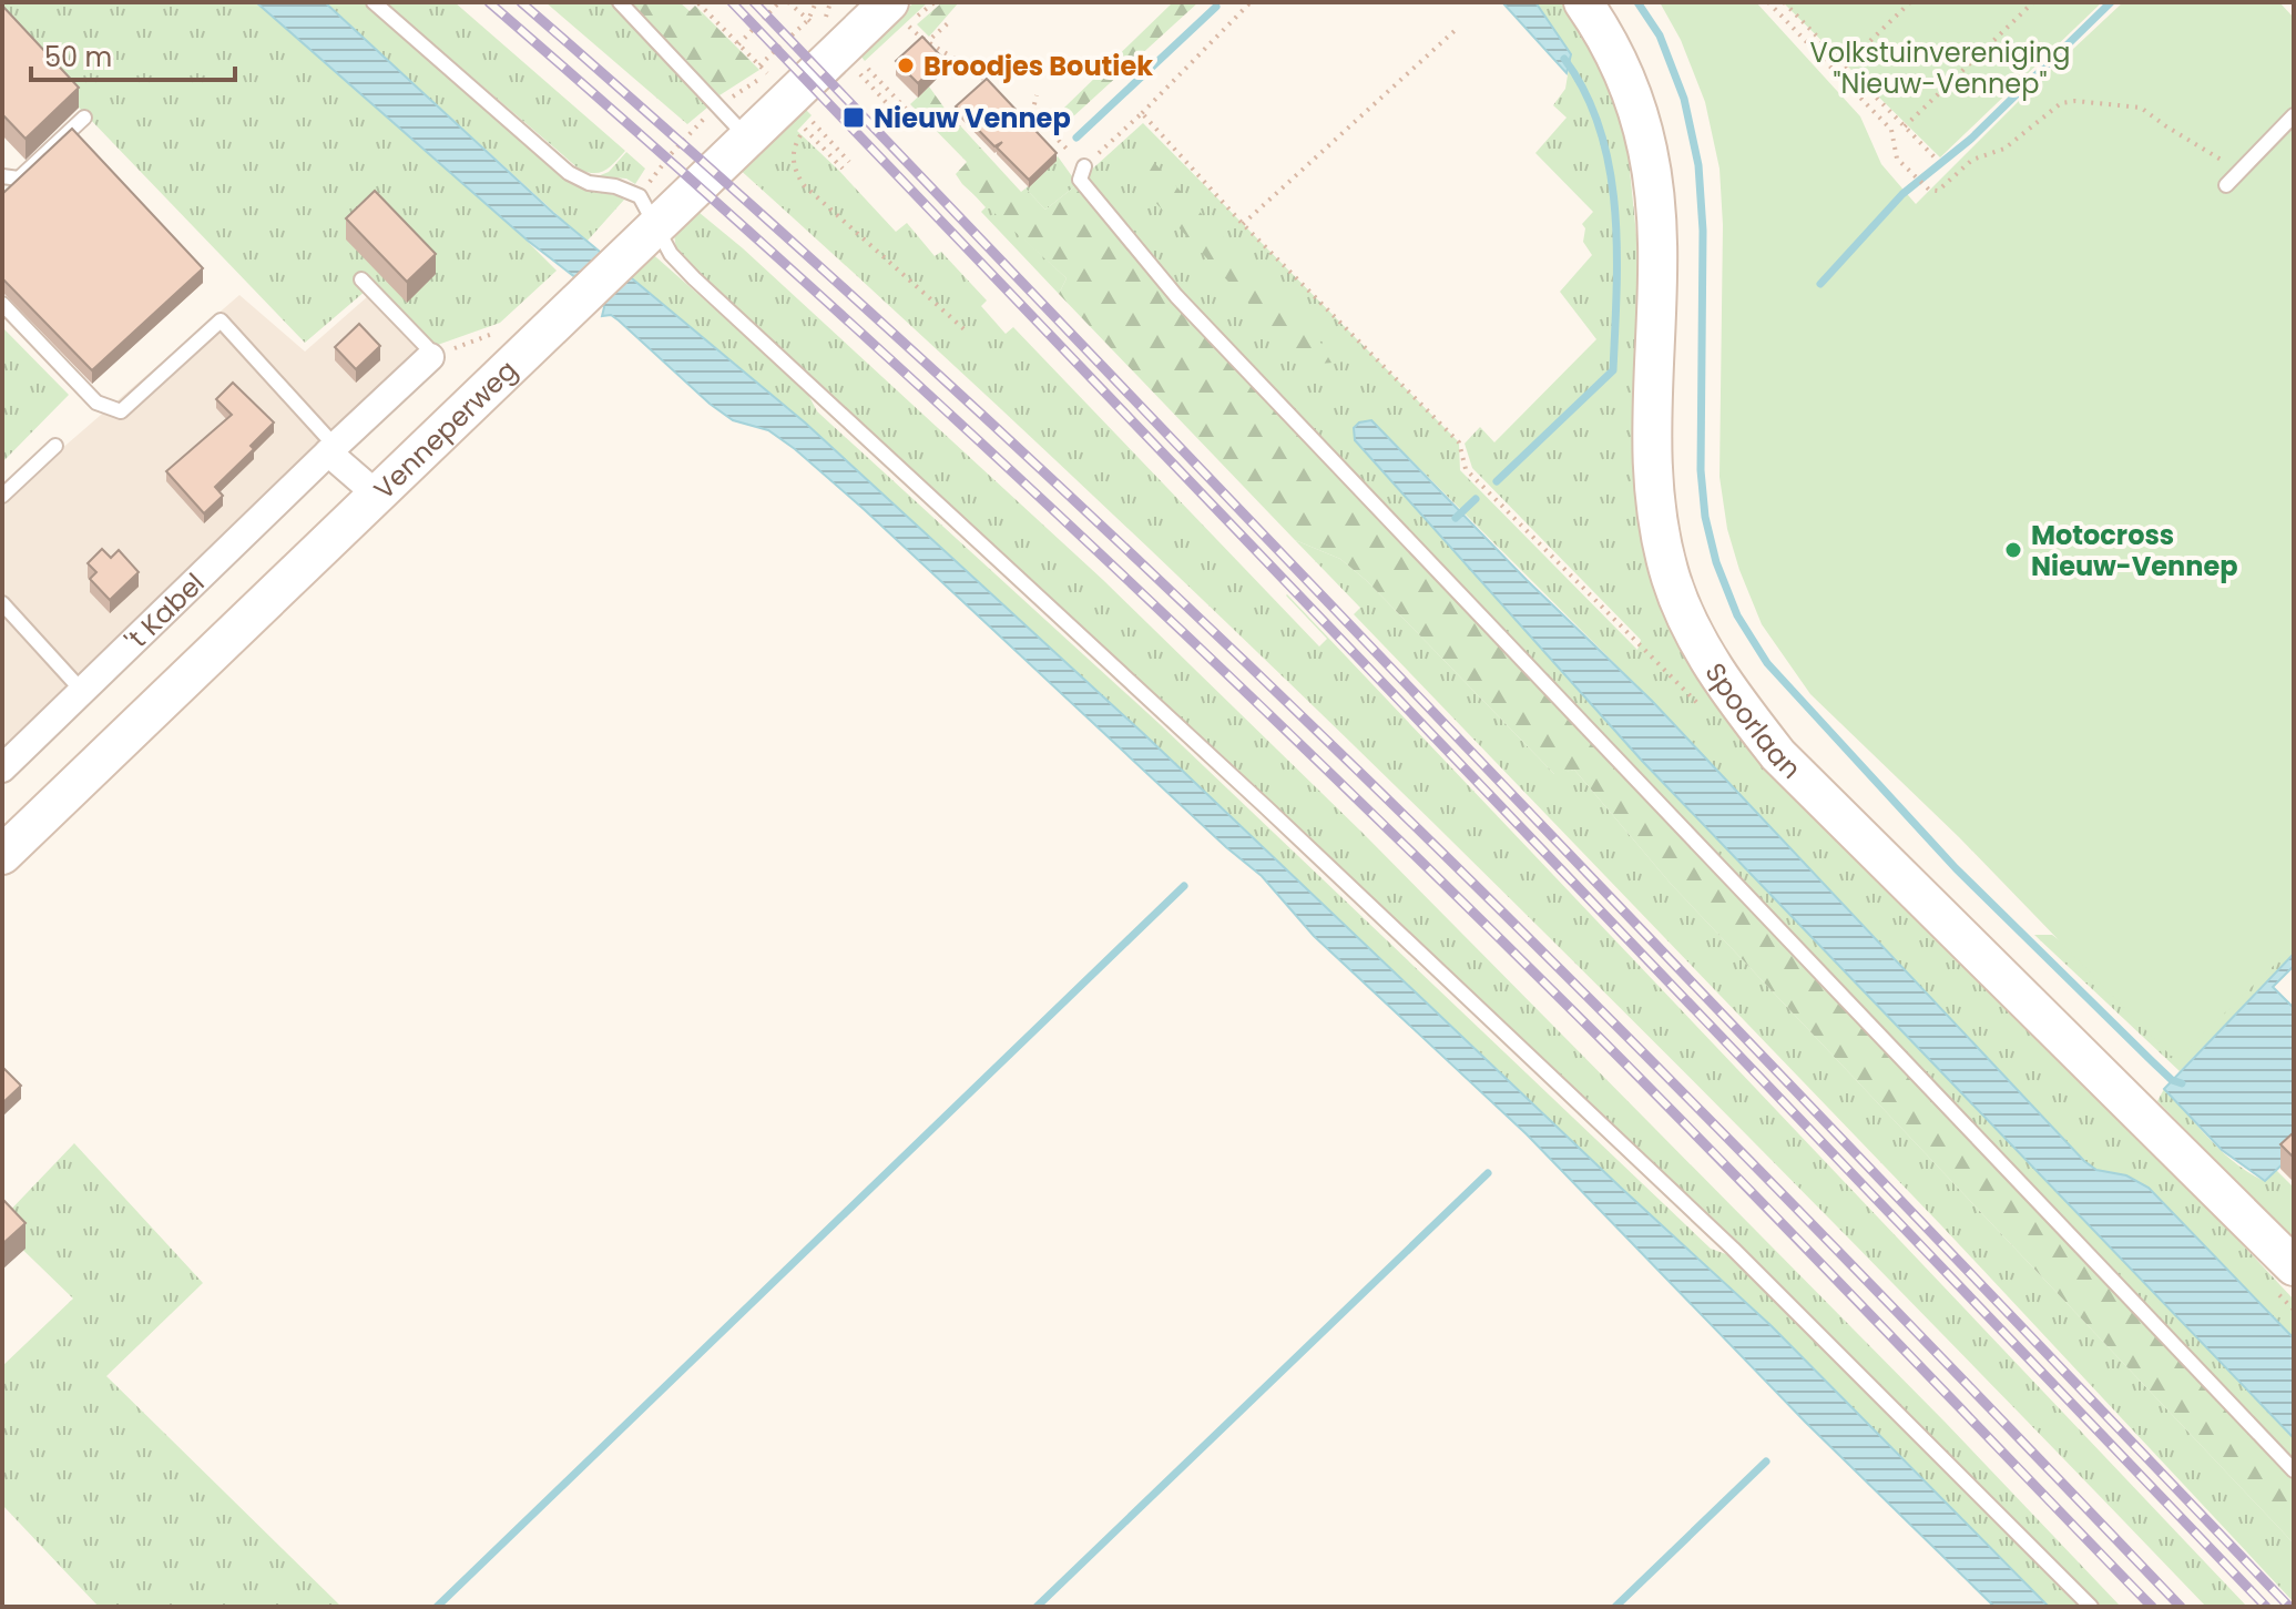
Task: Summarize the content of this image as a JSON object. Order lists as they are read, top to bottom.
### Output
{
  "streets": {
    "main road": ["Venneperweg", "Spoorlaan"],
    "street": ["'t Kabel"]
  },
  "parks": ["Volkstuinvereniging \"Nieuw-Vennep\""],
  "places": {
    "other": ["Broodjes Boutiek", "Motocross Nieuw-Vennep"],
    "transit": ["Nieuw Vennep"]
  },
  "scale_bar": "50 m"
}
